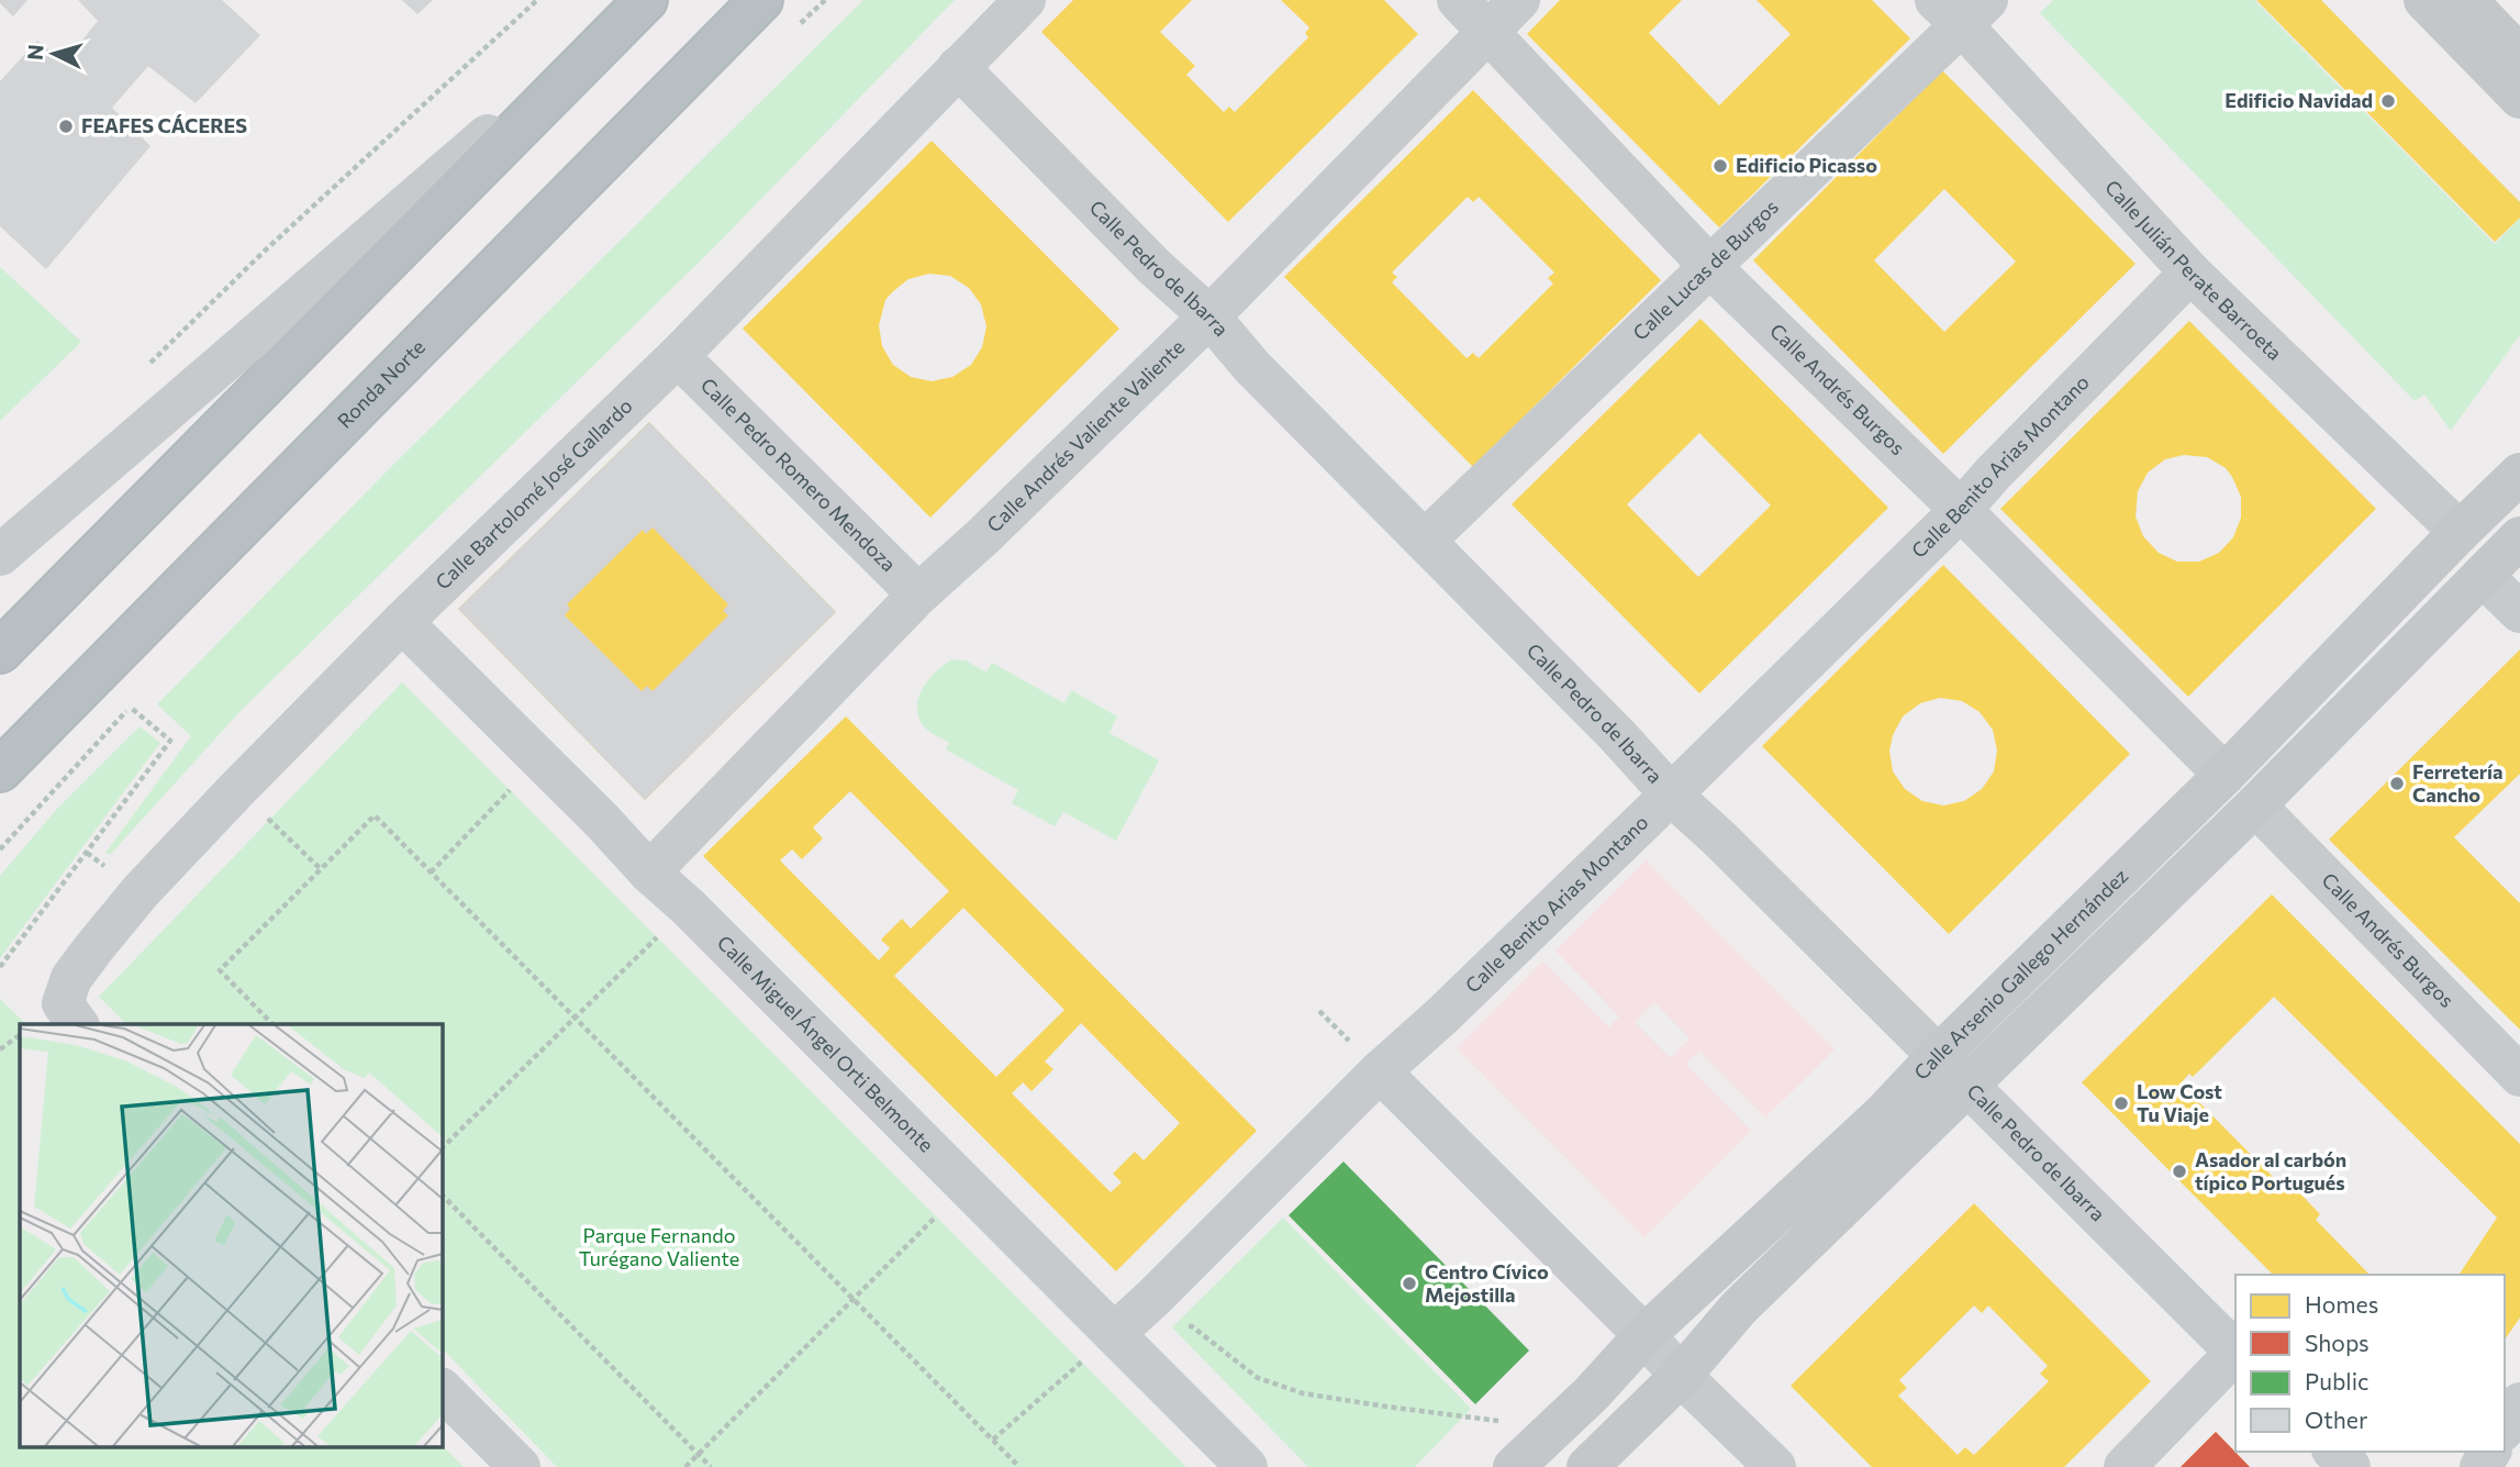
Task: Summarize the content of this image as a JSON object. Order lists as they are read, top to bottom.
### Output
{
  "streets": {
    "highway": ["Ronda Norte"],
    "main road": ["Calle Arsenio Gallego Hernández"],
    "street": [
      "Calle Pedro de Ibarra",
      "Calle Lucas de Burgos",
      "Calle Julián Perate Barroeta",
      "Calle Andrés Burgos",
      "Calle Andrés Valiente Valiente",
      "Calle Benito Arias Montano",
      "Calle Pedro Romero Mendoza",
      "Calle Bartolomé José Gallardo",
      "Calle Miguel Ángel Orti Belmonte"
    ]
  },
  "crossings": [
    ["Calle Pedro de Ibarra", "Calle Lucas de Burgos"],
    ["Calle Pedro de Ibarra", "Calle Andrés Valiente Valiente"],
    ["Calle Pedro de Ibarra", "Calle Benito Arias Montano"],
    ["Calle Pedro de Ibarra", "Calle Bartolomé José Gallardo"],
    ["Calle Pedro de Ibarra", "Calle Arsenio Gallego Hernández"],
    ["Calle Lucas de Burgos", "Calle Julián Perate Barroeta"],
    ["Calle Lucas de Burgos", "Calle Andrés Burgos"],
    ["Calle Julián Perate Barroeta", "Calle Benito Arias Montano"],
    ["Calle Julián Perate Barroeta", "Calle Arsenio Gallego Hernández"],
    ["Calle Andrés Burgos", "Calle Andrés Valiente Valiente"],
    ["Calle Andrés Burgos", "Calle Benito Arias Montano"],
    ["Calle Andrés Burgos", "Calle Arsenio Gallego Hernández"],
    ["Calle Andrés Valiente Valiente", "Calle Pedro Romero Mendoza"],
    ["Calle Andrés Valiente Valiente", "Calle Miguel Ángel Orti Belmonte"],
    ["Calle Benito Arias Montano", "Calle Miguel Ángel Orti Belmonte"],
    ["Calle Pedro Romero Mendoza", "Calle Bartolomé José Gallardo"],
    ["Calle Bartolomé José Gallardo", "Calle Miguel Ángel Orti Belmonte"]
  ],
  "parks": ["Parque Fernando Turégano Valiente"],
  "places": [
    "Edificio Navidad",
    "FEAFES CÁCERES",
    "Edificio Picasso",
    "Ferretería Cancho",
    "Low Cost Tu Viaje",
    "Asador al carbón típico Portugués",
    "Centro Cívico Mejostilla"
  ],
  "legend": [
    "Homes",
    "Shops",
    "Public",
    "Other"
  ],
  "north": "left"
}
